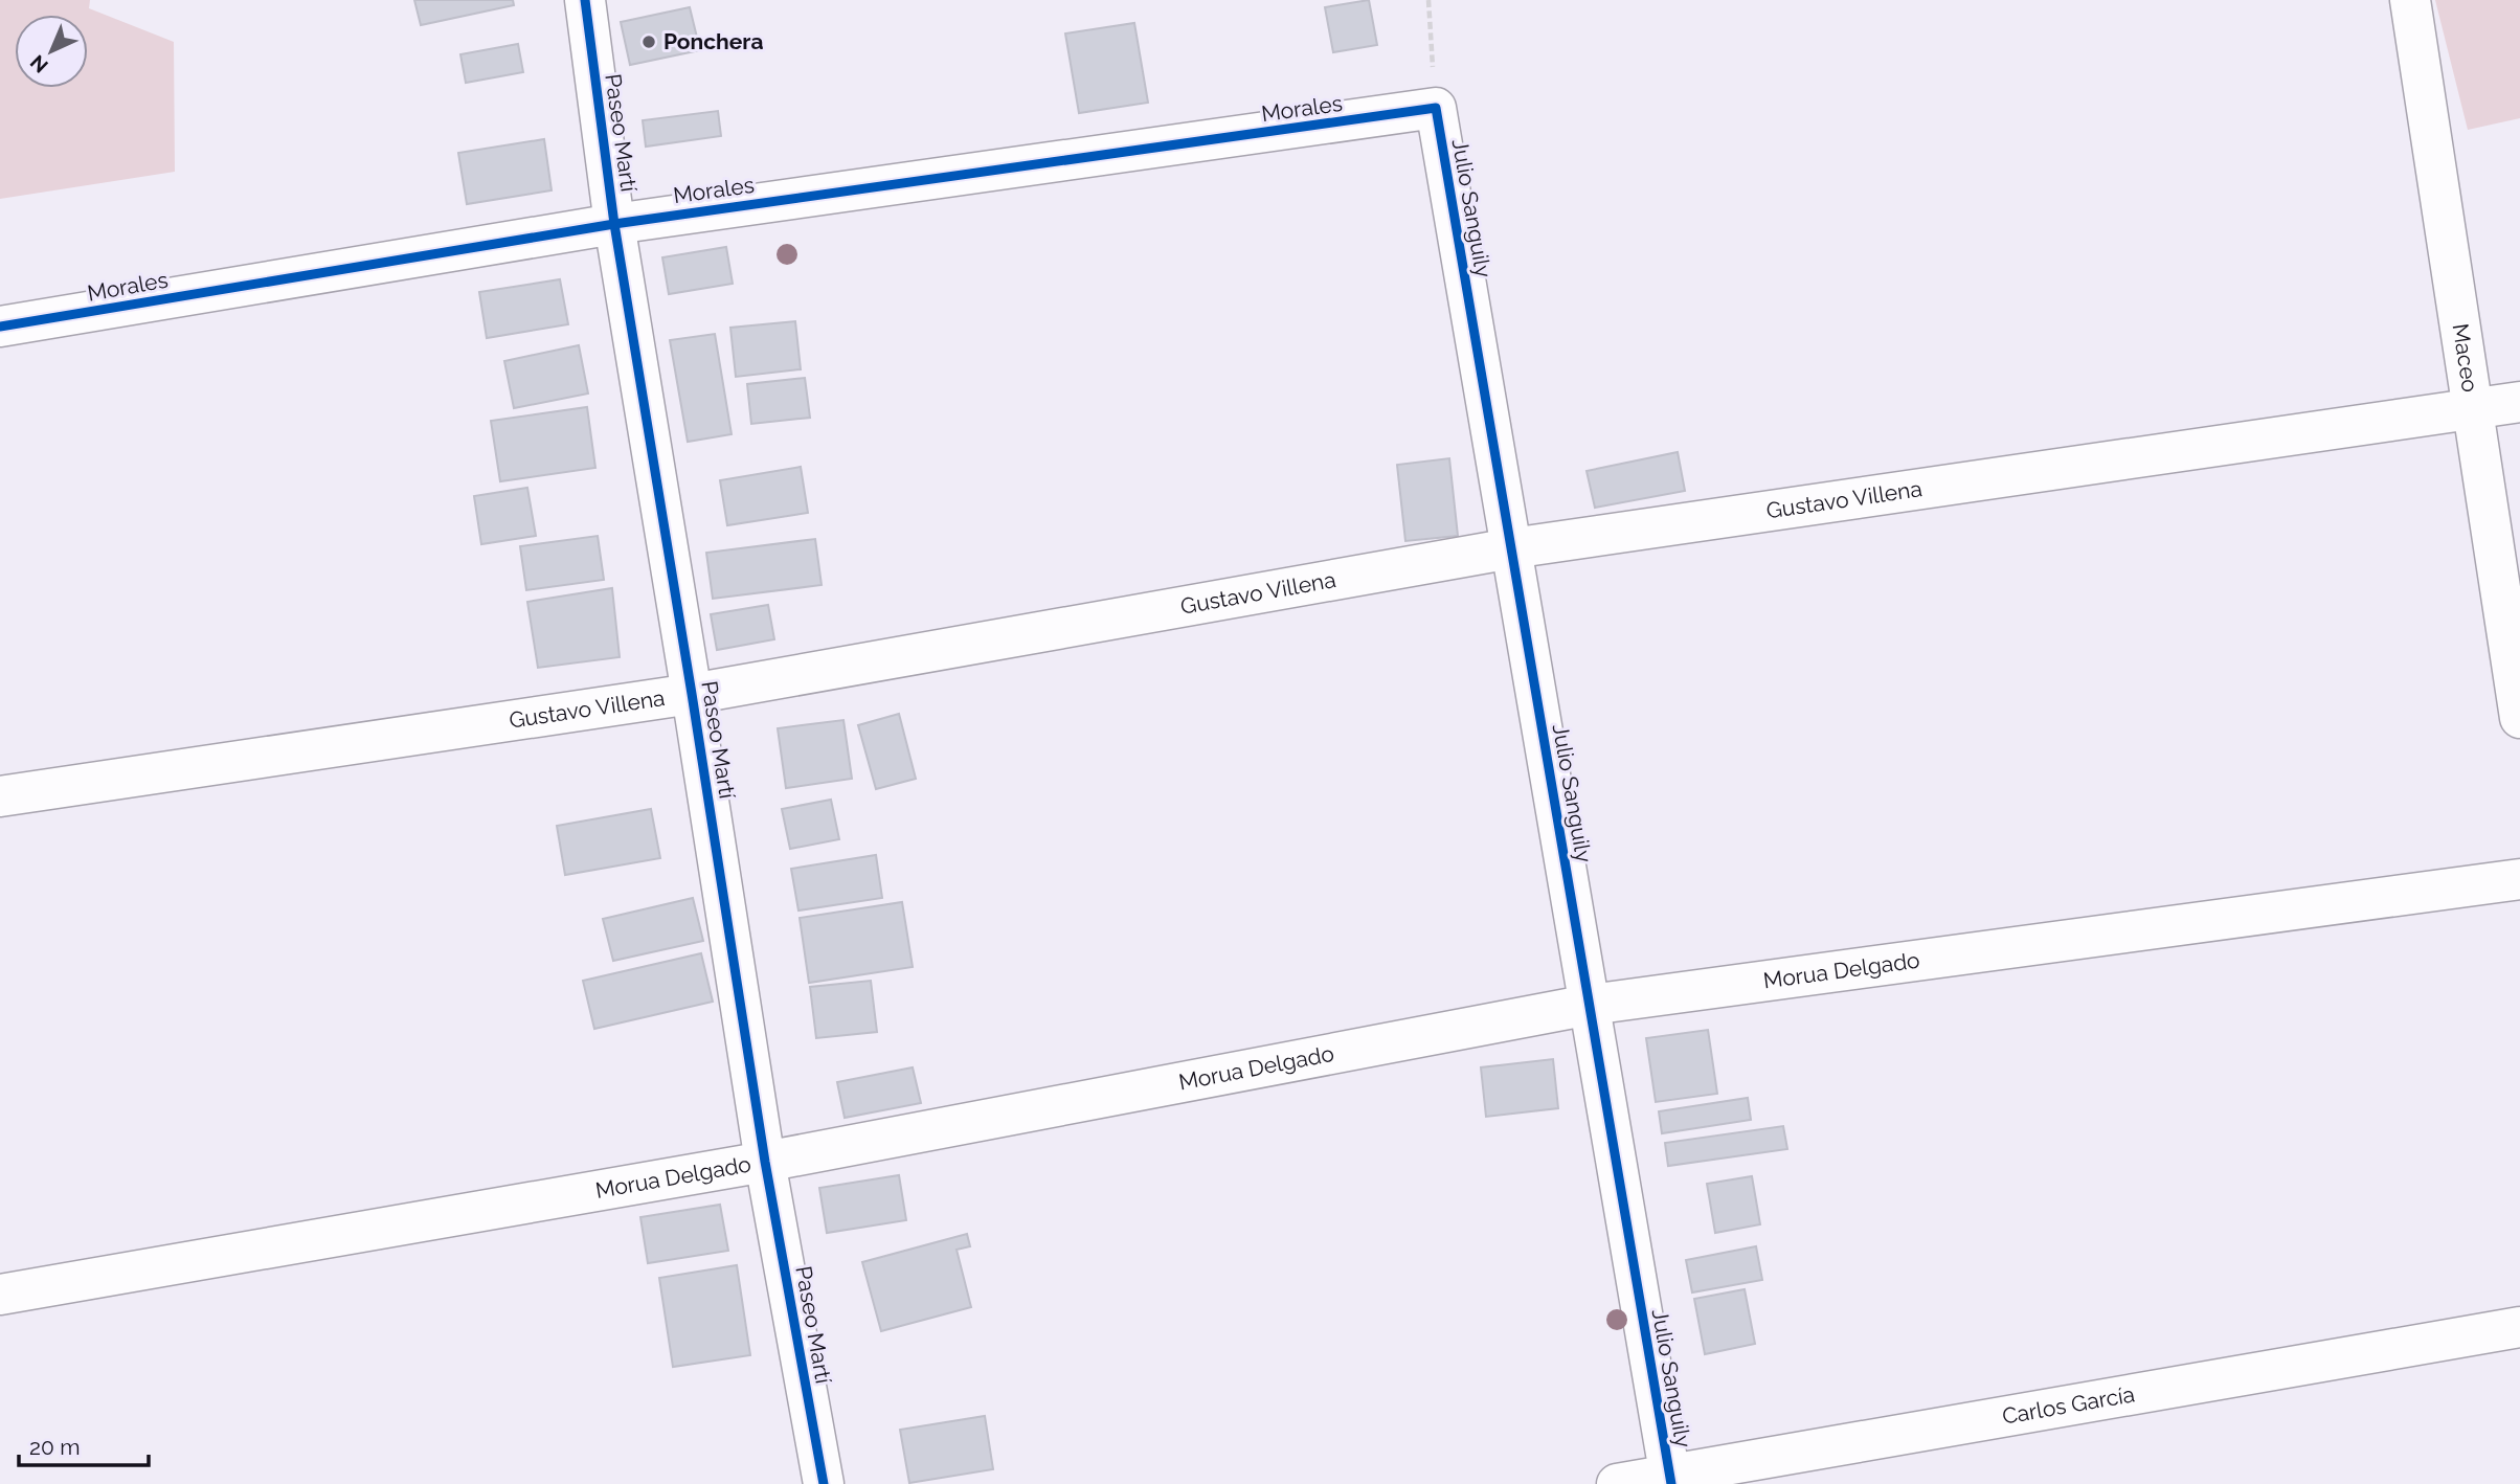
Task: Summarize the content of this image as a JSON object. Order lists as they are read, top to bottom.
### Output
{
  "streets": {
    "street": [
      "Morales",
      "Paseo Martí",
      "Julio Sanguily",
      "Maceo",
      "Gustavo Villena",
      "Morua Delgado",
      "Carlos García"
    ]
  },
  "crossings": [
    ["Morales", "Paseo Martí"],
    ["Morales", "Julio Sanguily"],
    ["Paseo Martí", "Gustavo Villena"],
    ["Paseo Martí", "Morua Delgado"],
    ["Julio Sanguily", "Gustavo Villena"],
    ["Julio Sanguily", "Morua Delgado"],
    ["Julio Sanguily", "Carlos García"],
    ["Maceo", "Gustavo Villena"]
  ],
  "places": ["Ponchera"],
  "scale_bar": "20 m",
  "north": "bottom left"
}
